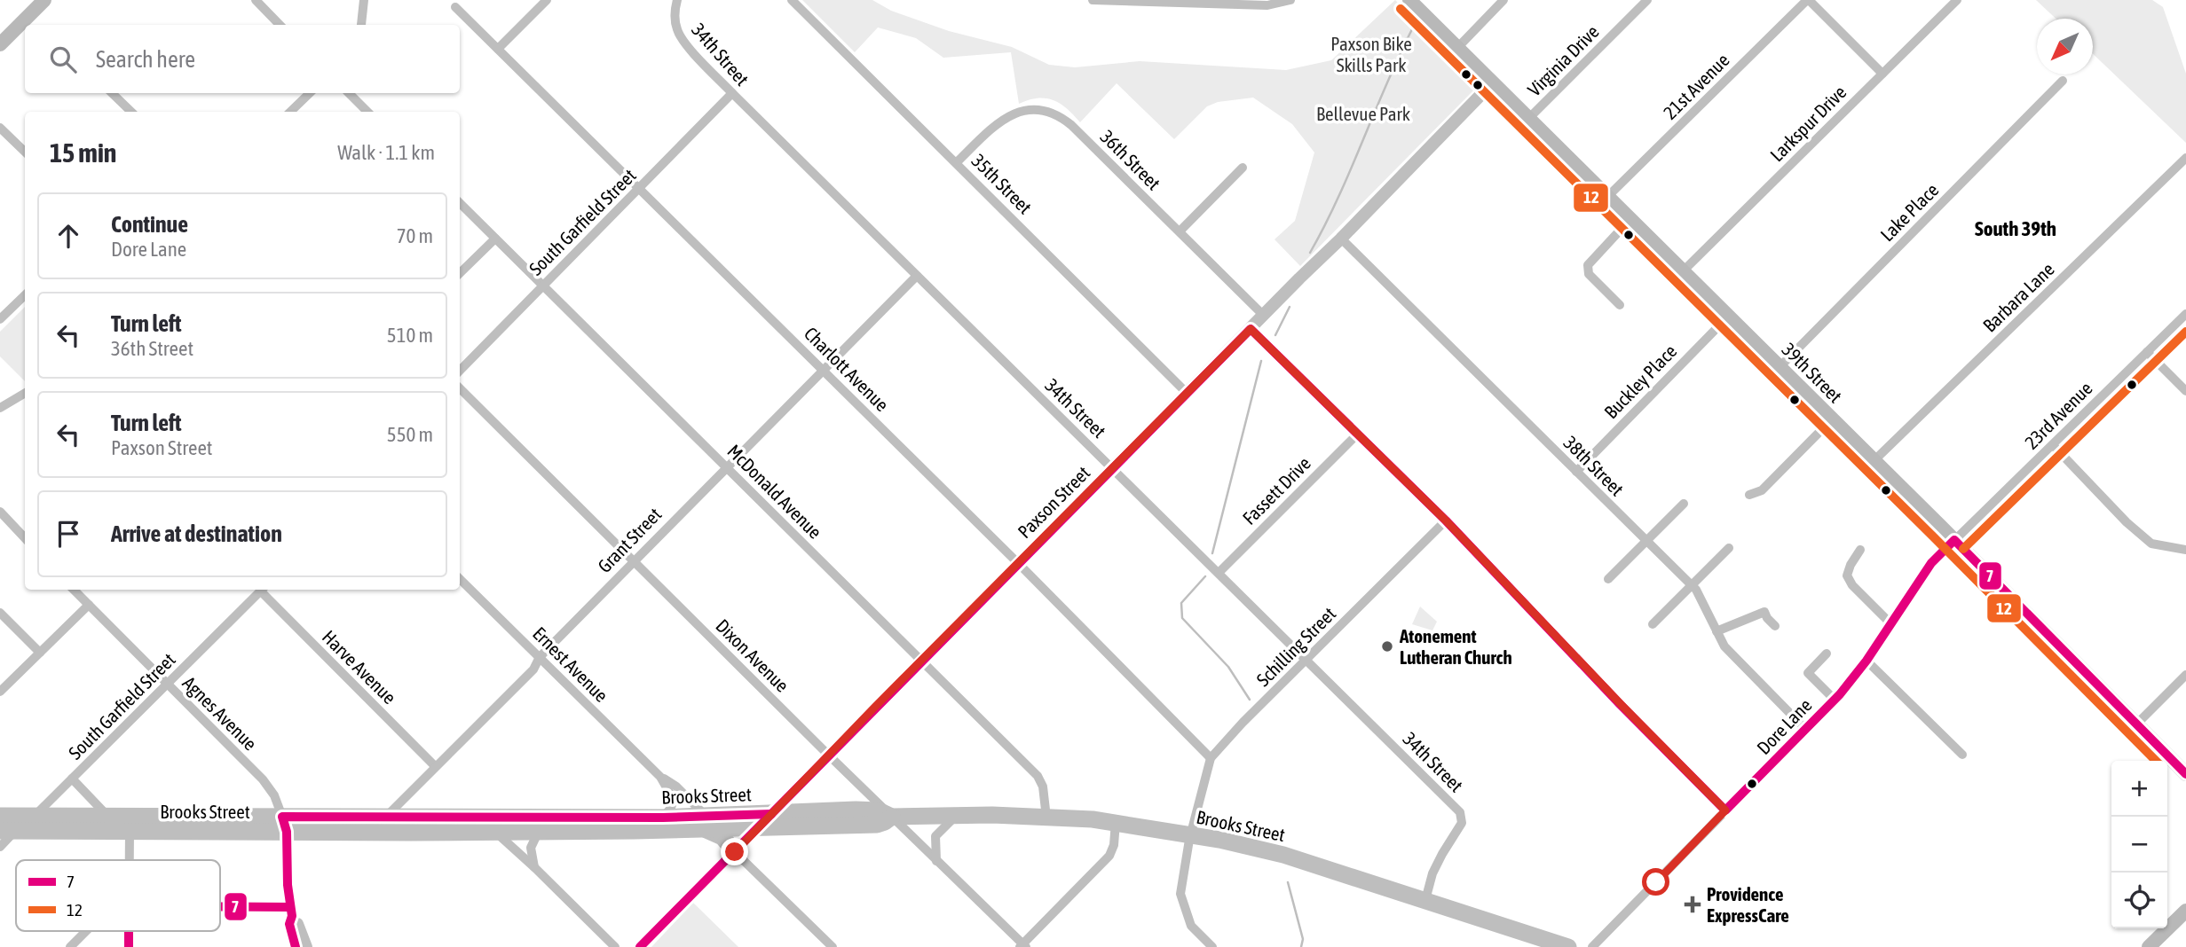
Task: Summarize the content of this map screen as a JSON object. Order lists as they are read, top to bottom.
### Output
{
  "streets": {
    "highway": ["Brooks Street"],
    "main road": ["39th Street"],
    "street": [
      "34th Street",
      "Virginia Drive",
      "21st Avenue",
      "Larkspur Drive",
      "36th Street",
      "35th Street",
      "Lake Place",
      "South Garfield Street",
      "Barbara Lane",
      "Charlott Avenue",
      "Buckley Place",
      "23rd Avenue",
      "38th Street",
      "Fassett Drive",
      "McDonald Avenue",
      "Paxson Street",
      "Grant Street",
      "Schilling Street",
      "Dixon Avenue",
      "Ernest Avenue",
      "Harve Avenue",
      "Agnes Avenue",
      "Dore Lane"
    ]
  },
  "crossings": [
    ["34th Street", "South Garfield Street"],
    ["34th Street", "Fassett Drive"],
    ["34th Street", "Paxson Street"],
    ["34th Street", "Grant Street"],
    ["34th Street", "Schilling Street"],
    ["34th Street", "Brooks Street"],
    ["Virginia Drive", "39th Street"],
    ["21st Avenue", "39th Street"],
    ["Larkspur Drive", "39th Street"],
    ["36th Street", "35th Street"],
    ["36th Street", "Paxson Street"],
    ["35th Street", "Paxson Street"],
    ["Lake Place", "39th Street"],
    ["South Garfield Street", "Charlott Avenue"],
    ["South Garfield Street", "McDonald Avenue"],
    ["South Garfield Street", "Agnes Avenue"],
    ["South Garfield Street", "Brooks Street"],
    ["Barbara Lane", "39th Street"],
    ["Charlott Avenue", "Paxson Street"],
    ["Charlott Avenue", "Grant Street"],
    ["Charlott Avenue", "Schilling Street"],
    ["39th Street", "Buckley Place"],
    ["39th Street", "23rd Avenue"],
    ["39th Street", "Paxson Street"],
    ["39th Street", "Dore Lane"],
    ["Buckley Place", "38th Street"],
    ["23rd Avenue", "Dore Lane"],
    ["38th Street", "Paxson Street"],
    ["38th Street", "Dore Lane"],
    ["McDonald Avenue", "Paxson Street"],
    ["McDonald Avenue", "Grant Street"],
    ["McDonald Avenue", "Brooks Street"],
    ["Paxson Street", "Dixon Avenue"],
    ["Paxson Street", "Brooks Street"],
    ["Grant Street", "Dixon Avenue"],
    ["Grant Street", "Ernest Avenue"],
    ["Grant Street", "Harve Avenue"],
    ["Grant Street", "Brooks Street"],
    ["Schilling Street", "Brooks Street"],
    ["Dixon Avenue", "Brooks Street"],
    ["Ernest Avenue", "Brooks Street"],
    ["Agnes Avenue", "Brooks Street"]
  ],
  "districts": ["South 39th"],
  "parks": ["Paxson Bike Skills Park", "Bellevue Park"],
  "places": {
    "other": ["Atonement Lutheran Church"],
    "health": ["Providence ExpressCare"]
  },
  "lines": ["transit line 12", "transit line 7"],
  "legend": ["7", "12"],
  "north": "bottom left",
  "page": {
    "search": "Search here",
    "heading": ["15 min", "Walk · 1.1 km"],
    "list": [
      ["Continue", "Dore Lane", "70 m"],
      ["Turn left", "36th Street", "510 m"],
      ["Turn left", "Paxson Street", "550 m"],
      "Arrive at destination"
    ],
    "map_buttons": ["+", "−"]
  }
}
